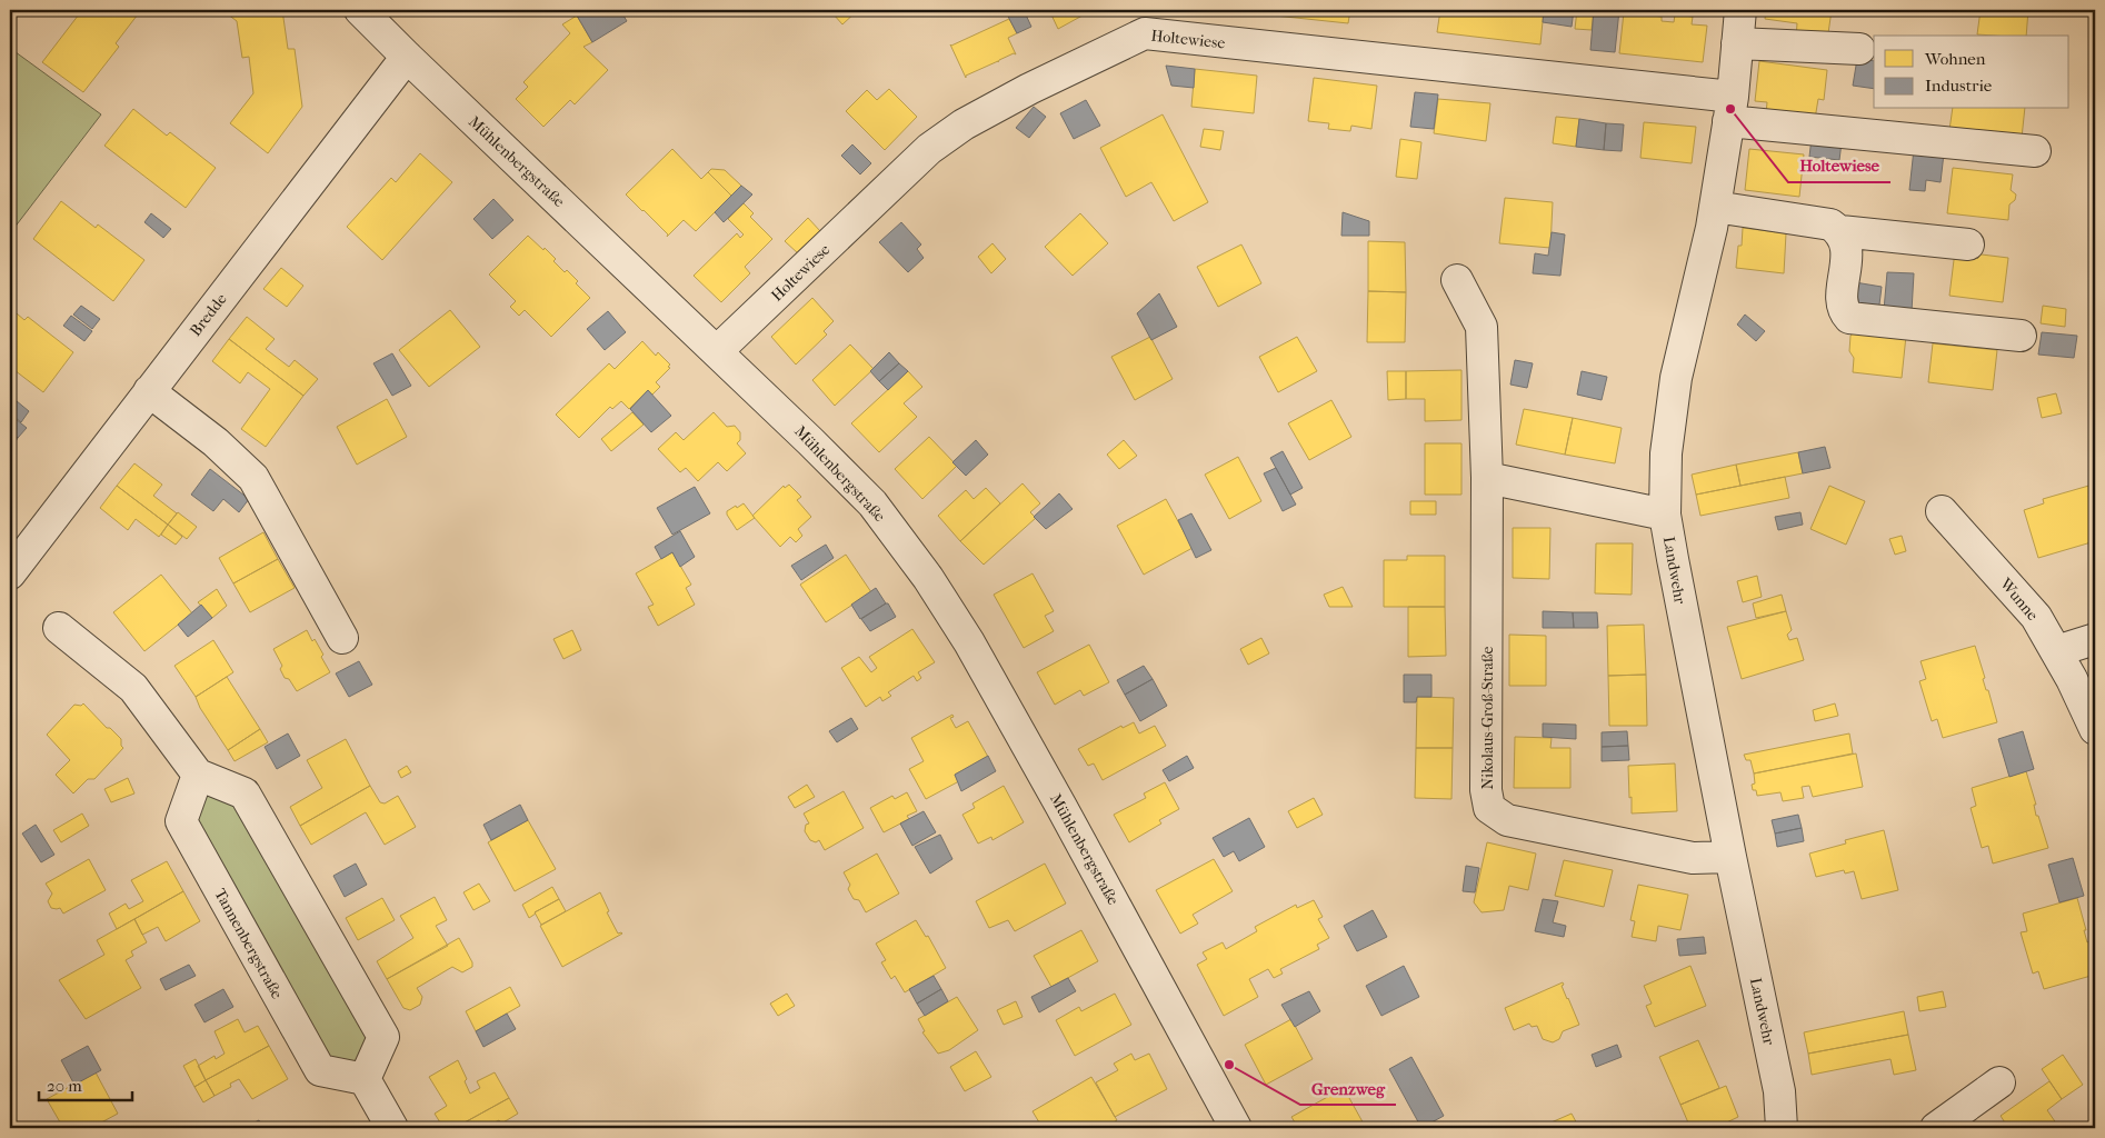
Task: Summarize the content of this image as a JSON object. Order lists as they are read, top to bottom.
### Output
{
  "streets": {
    "street": [
      "Holtewiese",
      "Mühlenbergstraße",
      "Bredde",
      "Landwehr",
      "Wunne",
      "Nikolaus-Groß-Straße",
      "Tannenbergstraße"
    ]
  },
  "crossings": [
    ["Holtewiese", "Mühlenbergstraße"],
    ["Holtewiese", "Landwehr"],
    ["Mühlenbergstraße", "Bredde"],
    ["Landwehr", "Nikolaus-Groß-Straße"]
  ],
  "places": ["Holtewiese", "Grenzweg"],
  "legend": ["Wohnen", "Industrie"],
  "scale_bar": "20 m"
}
